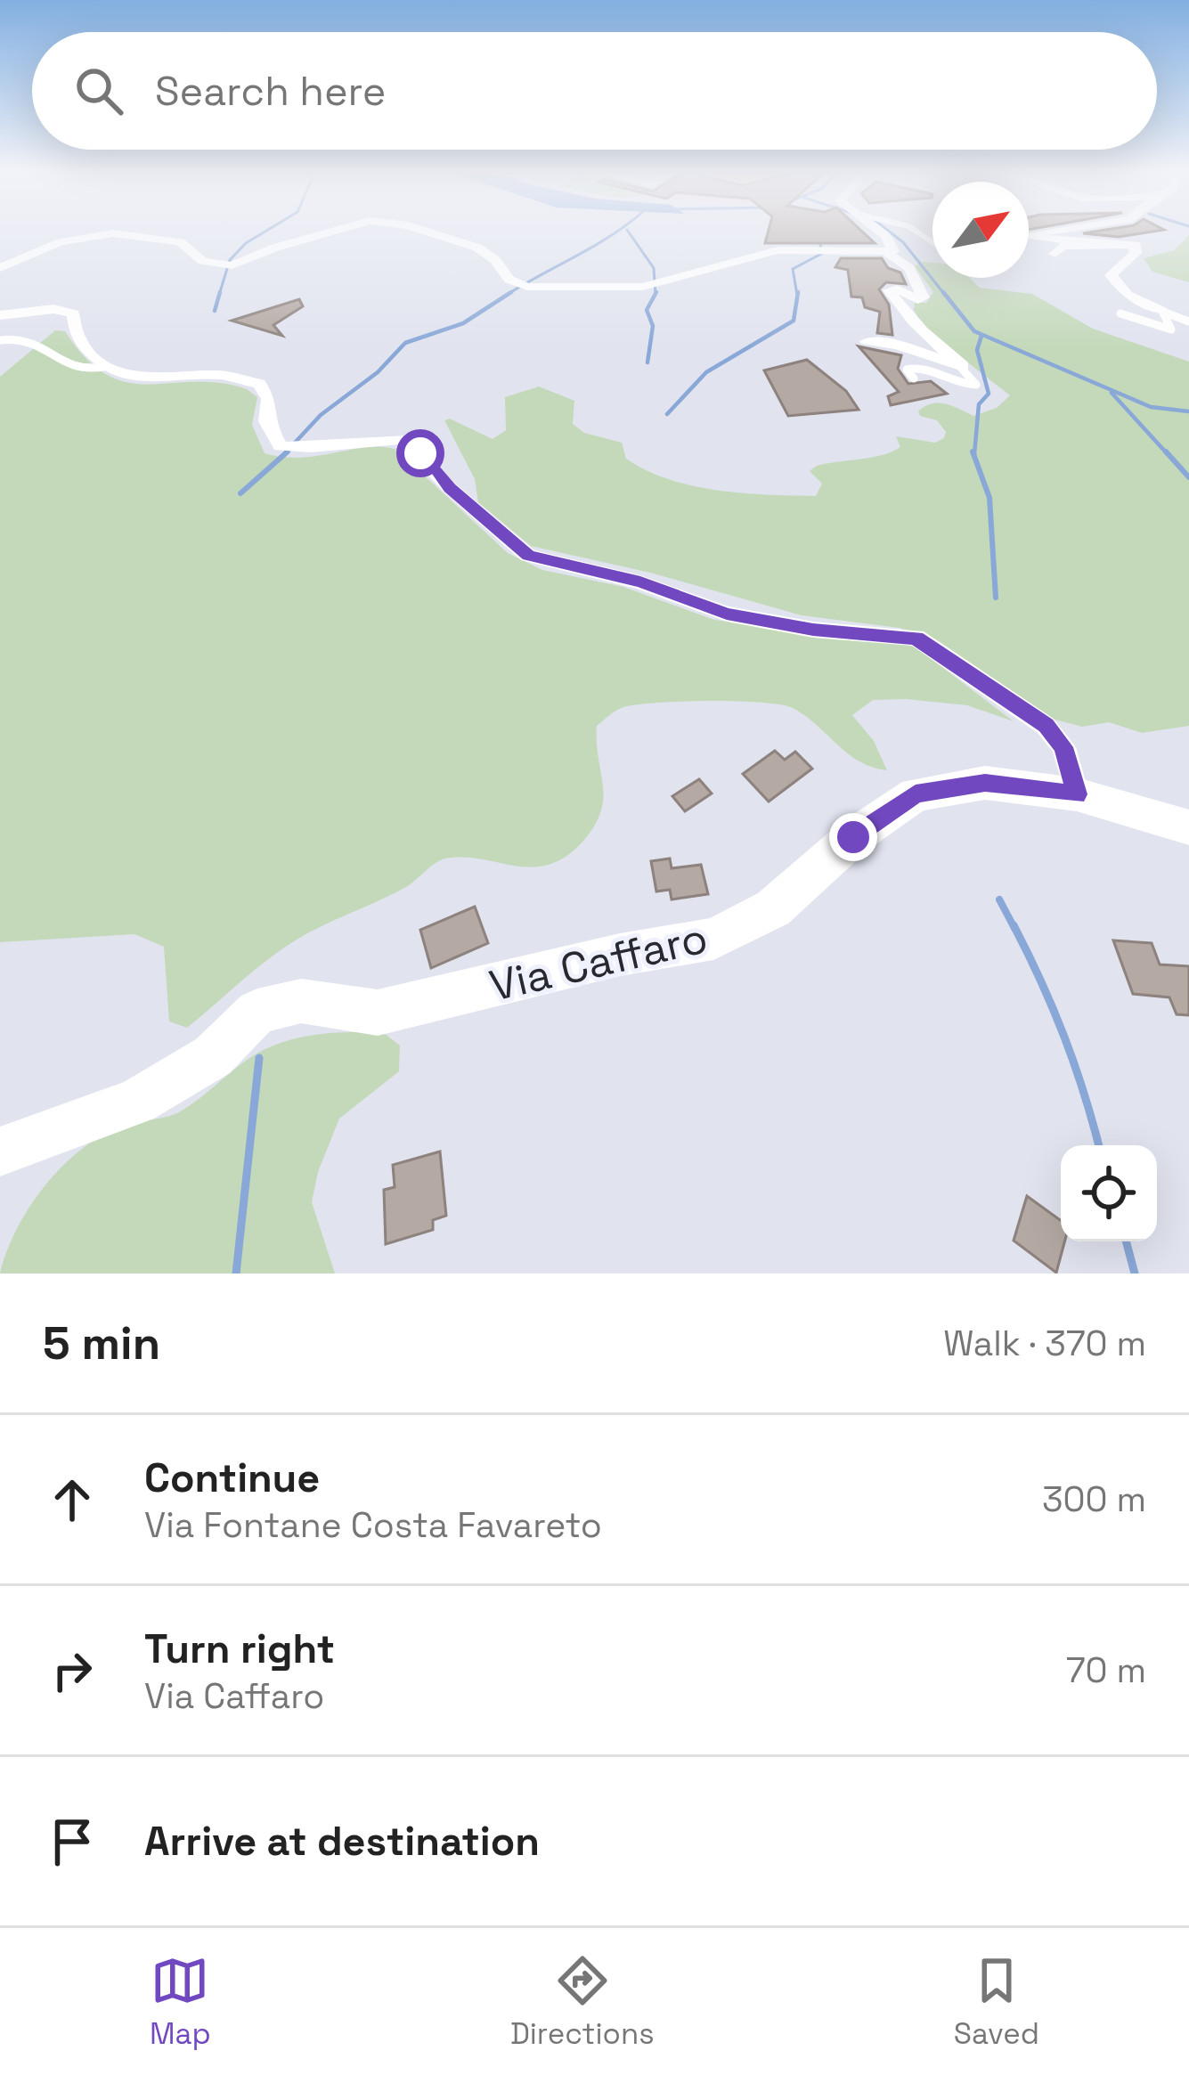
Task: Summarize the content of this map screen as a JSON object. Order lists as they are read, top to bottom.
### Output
{
  "streets": {
    "street": ["Via Caffaro"]
  },
  "north": "top right",
  "page": {
    "search": "Search here",
    "heading": ["5 min", "Walk · 370 m"],
    "list": [
      ["Continue", "Via Fontane Costa Favareto", "300 m"],
      ["Turn right", "Via Caffaro", "70 m"],
      "Arrive at destination"
    ],
    "nav": ["Map", "Directions", "Saved"]
  }
}
